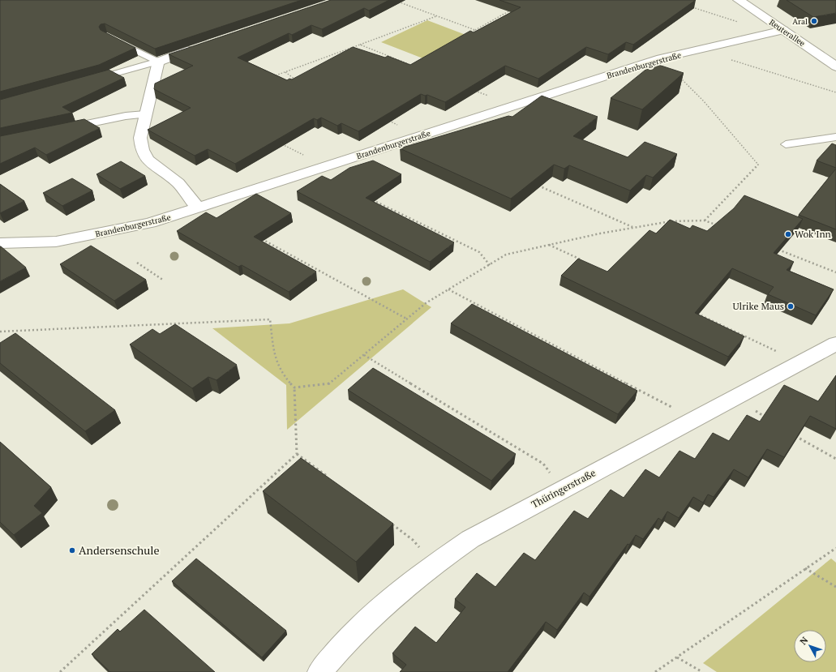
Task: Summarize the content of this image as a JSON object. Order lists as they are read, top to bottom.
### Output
{
  "streets": {
    "street": ["Reuterallee", "Brandenburgerstraße", "Thüringerstraße"]
  },
  "crossings": [
    ["Reuterallee", "Brandenburgerstraße"]
  ],
  "places": [
    "Aral",
    "Wok Inn",
    "Ulrike Maus",
    "Andersenschule"
  ],
  "north": "top left"
}
